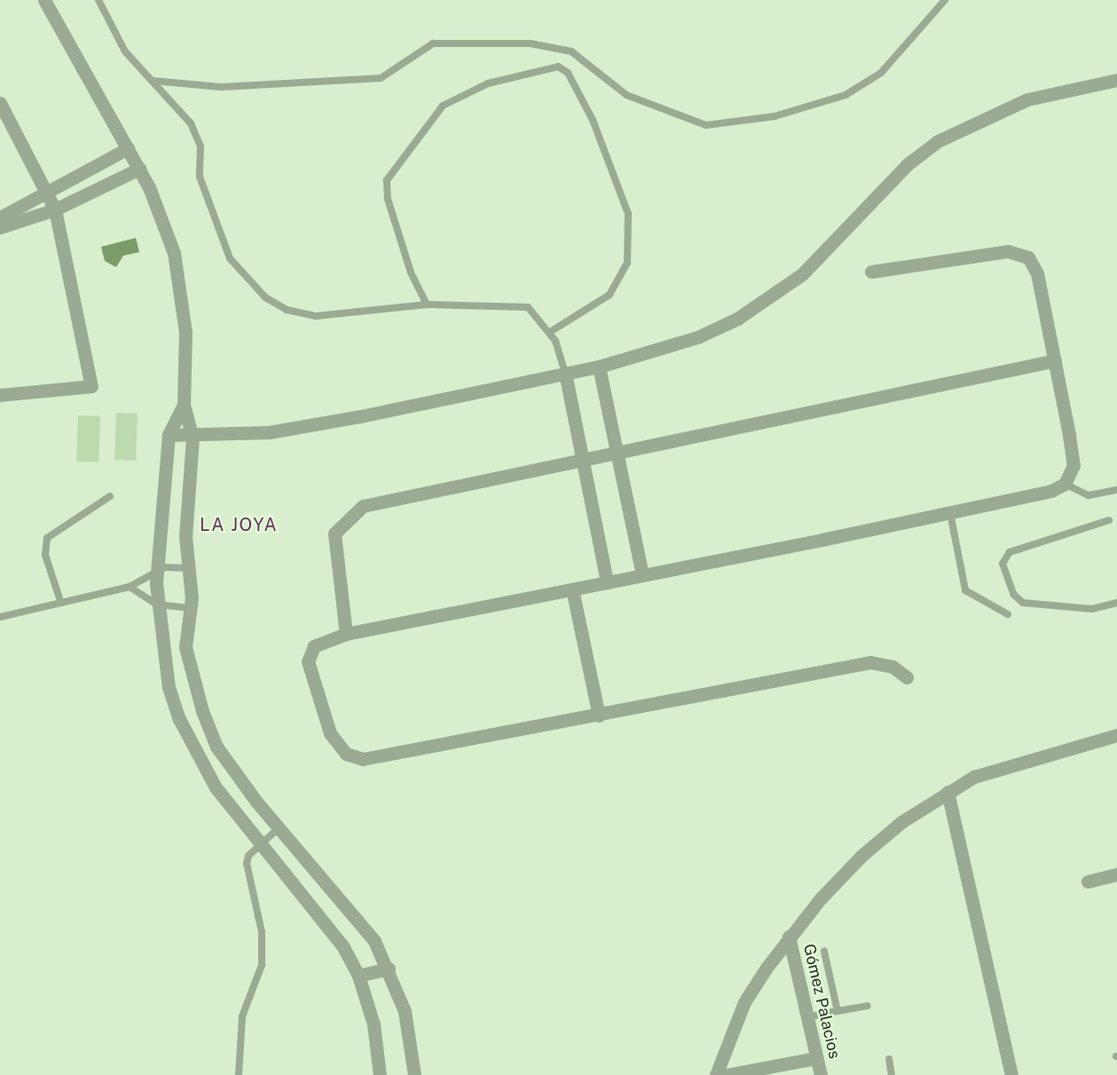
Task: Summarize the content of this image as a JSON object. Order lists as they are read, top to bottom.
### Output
{
  "streets": {
    "street": ["Gómez Palacios"]
  },
  "districts": ["LA JOYA"]
}
